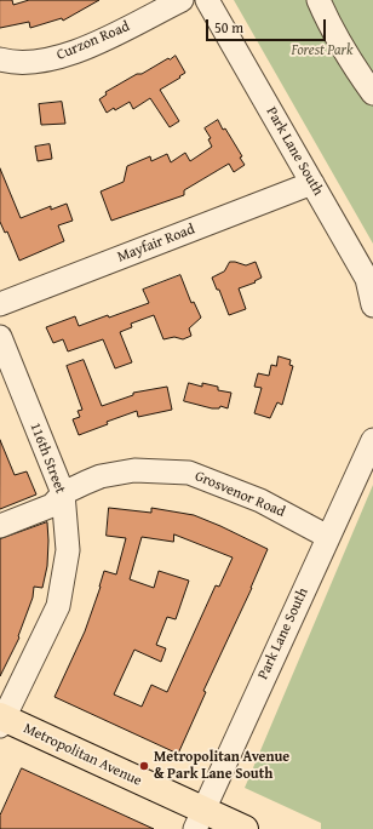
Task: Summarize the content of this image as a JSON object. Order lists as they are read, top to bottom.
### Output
{
  "streets": {
    "main road": ["Metropolitan Avenue"],
    "street": [
      "Curzon Road",
      "Park Lane South",
      "Mayfair Road",
      "116th Street",
      "Grosvenor Road"
    ]
  },
  "crossings": [
    ["Park Lane South", "Mayfair Road"],
    ["Park Lane South", "Grosvenor Road"],
    ["Park Lane South", "Metropolitan Avenue"],
    ["116th Street", "Grosvenor Road"],
    ["116th Street", "Metropolitan Avenue"]
  ],
  "parks": ["Forest Park"],
  "places": ["Metropolitan Avenue & Park Lane South"],
  "scale_bar": "50 m"
}
